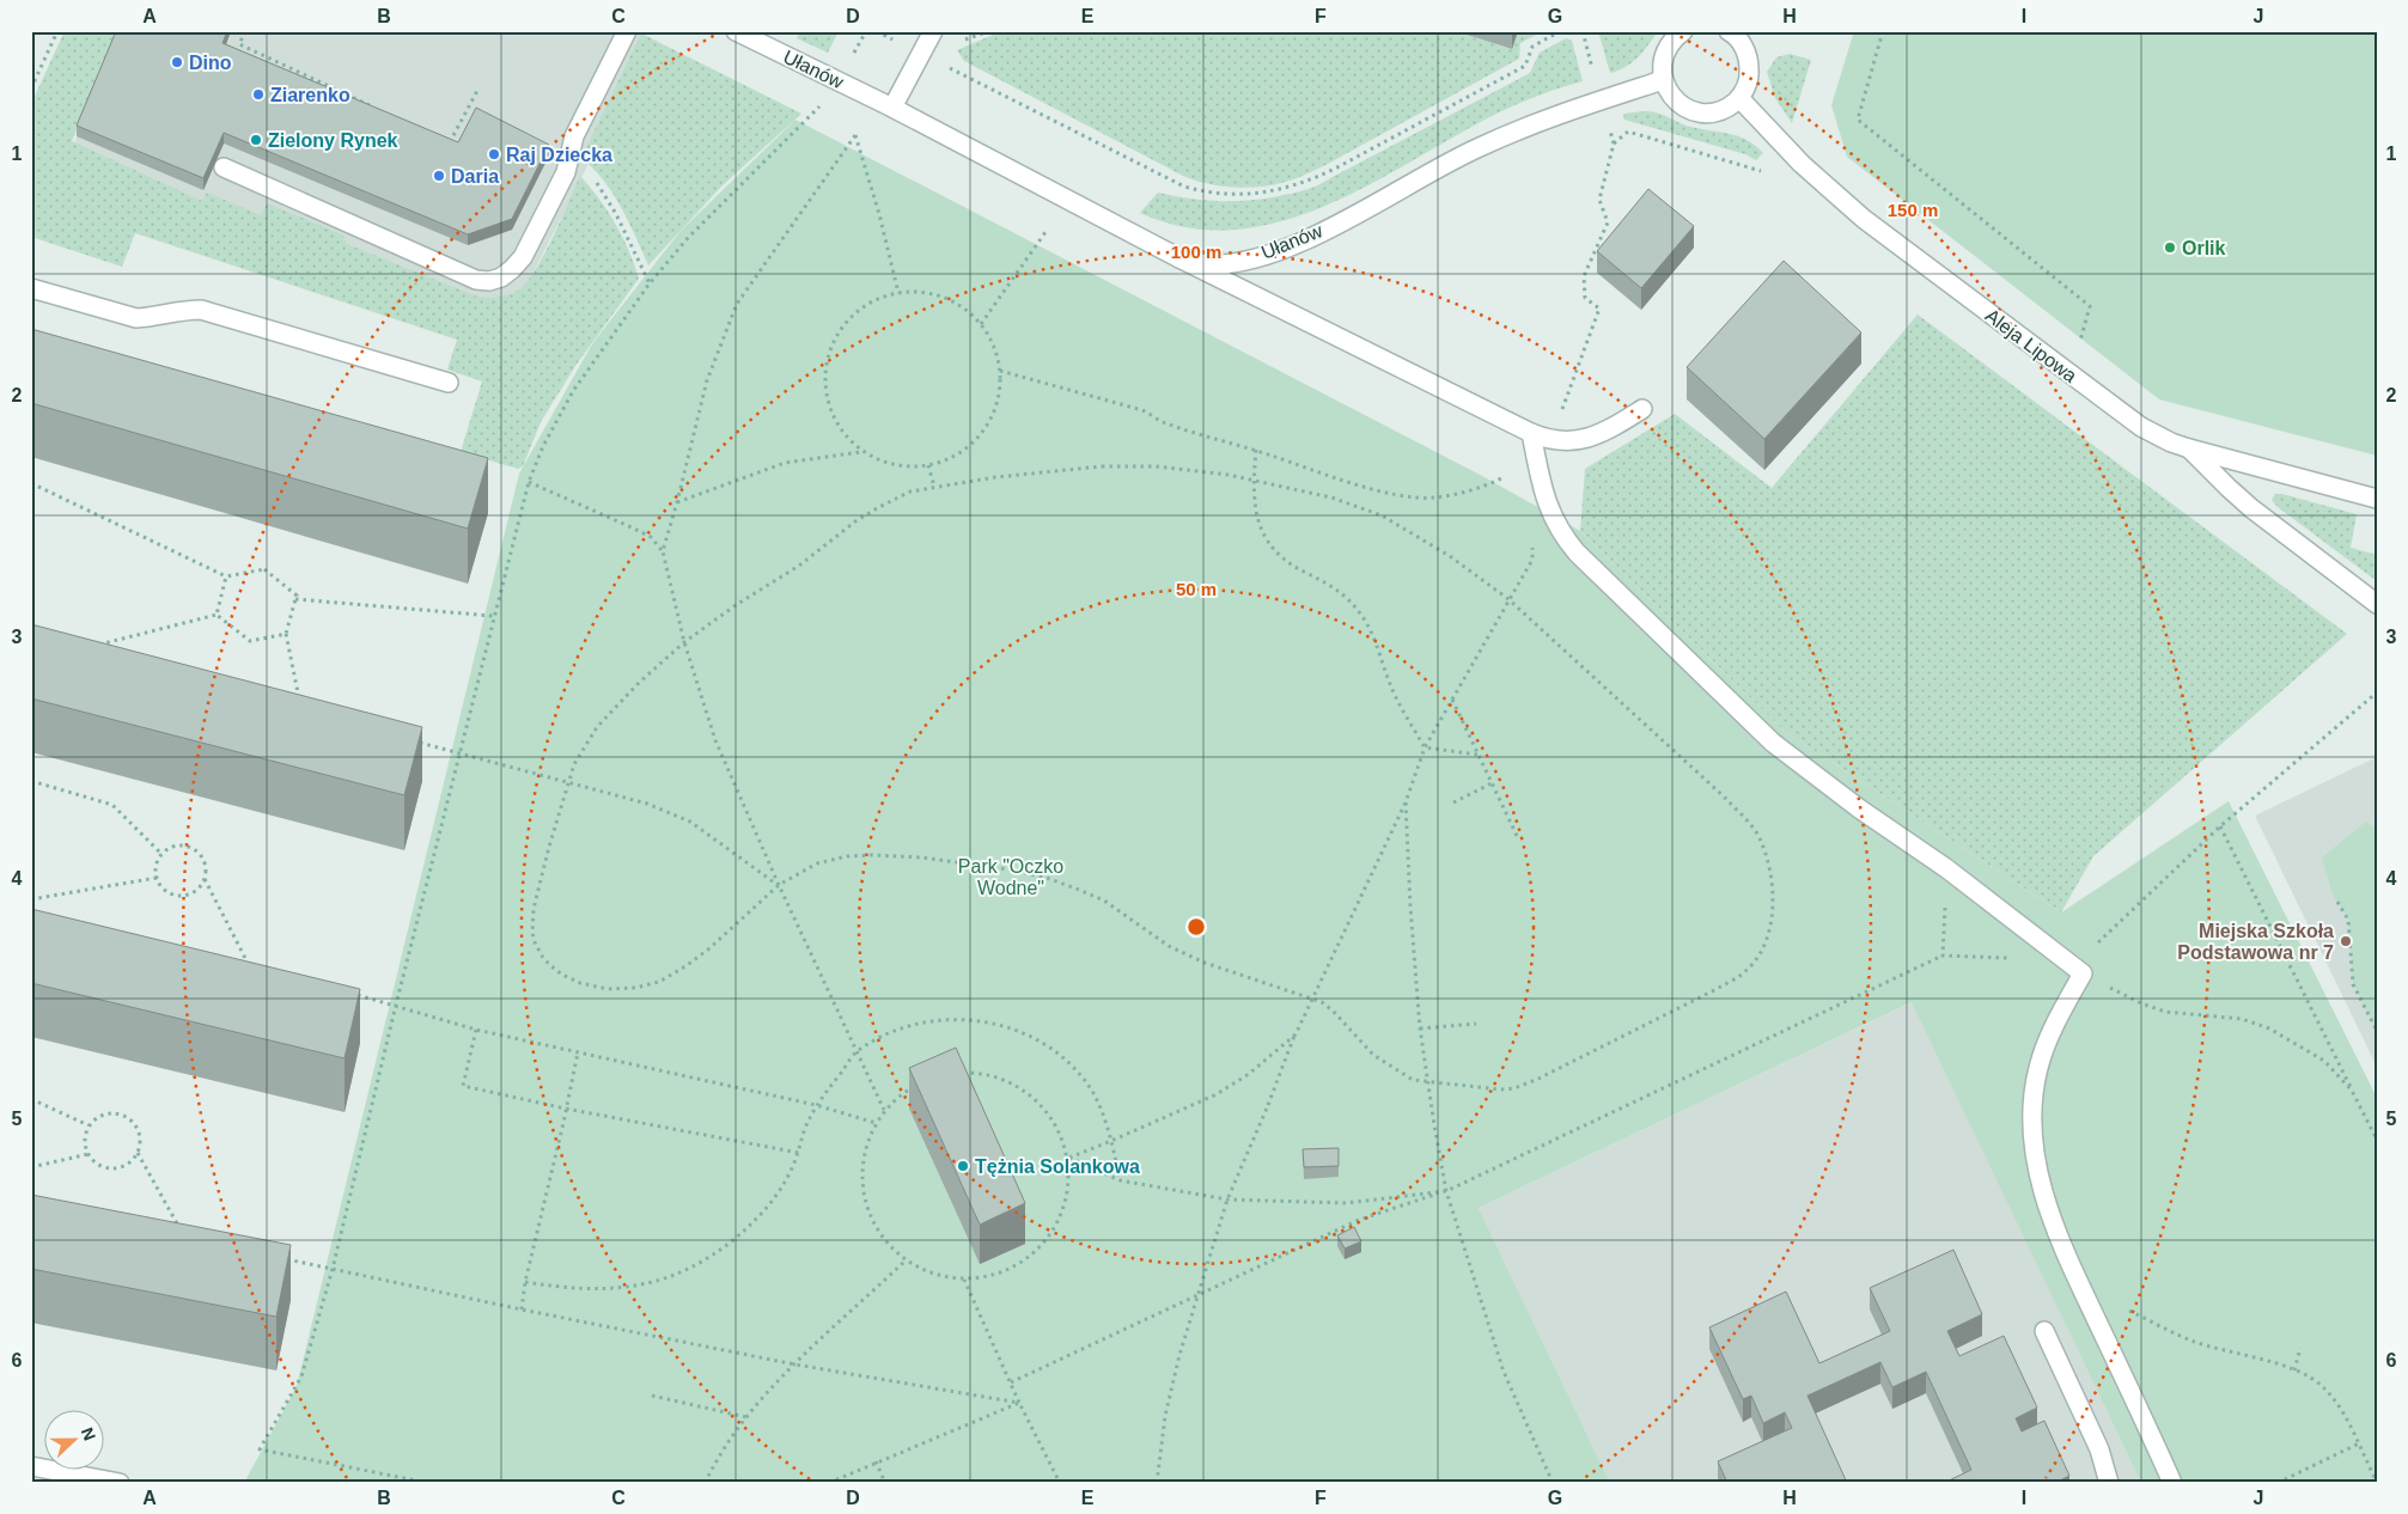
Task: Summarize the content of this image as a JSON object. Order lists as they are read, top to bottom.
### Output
{
  "streets": {
    "street": ["Ułanów", "Aleja Lipowa"]
  },
  "parks": ["Park \"Oczko Wodne\""],
  "places": [
    "Dino",
    "Ziarenko",
    "Zielony Rynek",
    "Raj Dziecka",
    "Daria",
    "Orlik",
    "Miejska Szkoła Podstawowa nr 7",
    "Tężnia Solankowa"
  ],
  "north": "right",
  "grid": {
    "columns": [
      "A",
      "B",
      "C",
      "D",
      "E",
      "F",
      "G",
      "H",
      "I",
      "J"
    ],
    "rows": [
      "1",
      "2",
      "3",
      "4",
      "5",
      "6"
    ]
  },
  "rings": ["150 m", "100 m", "50 m"]
}
